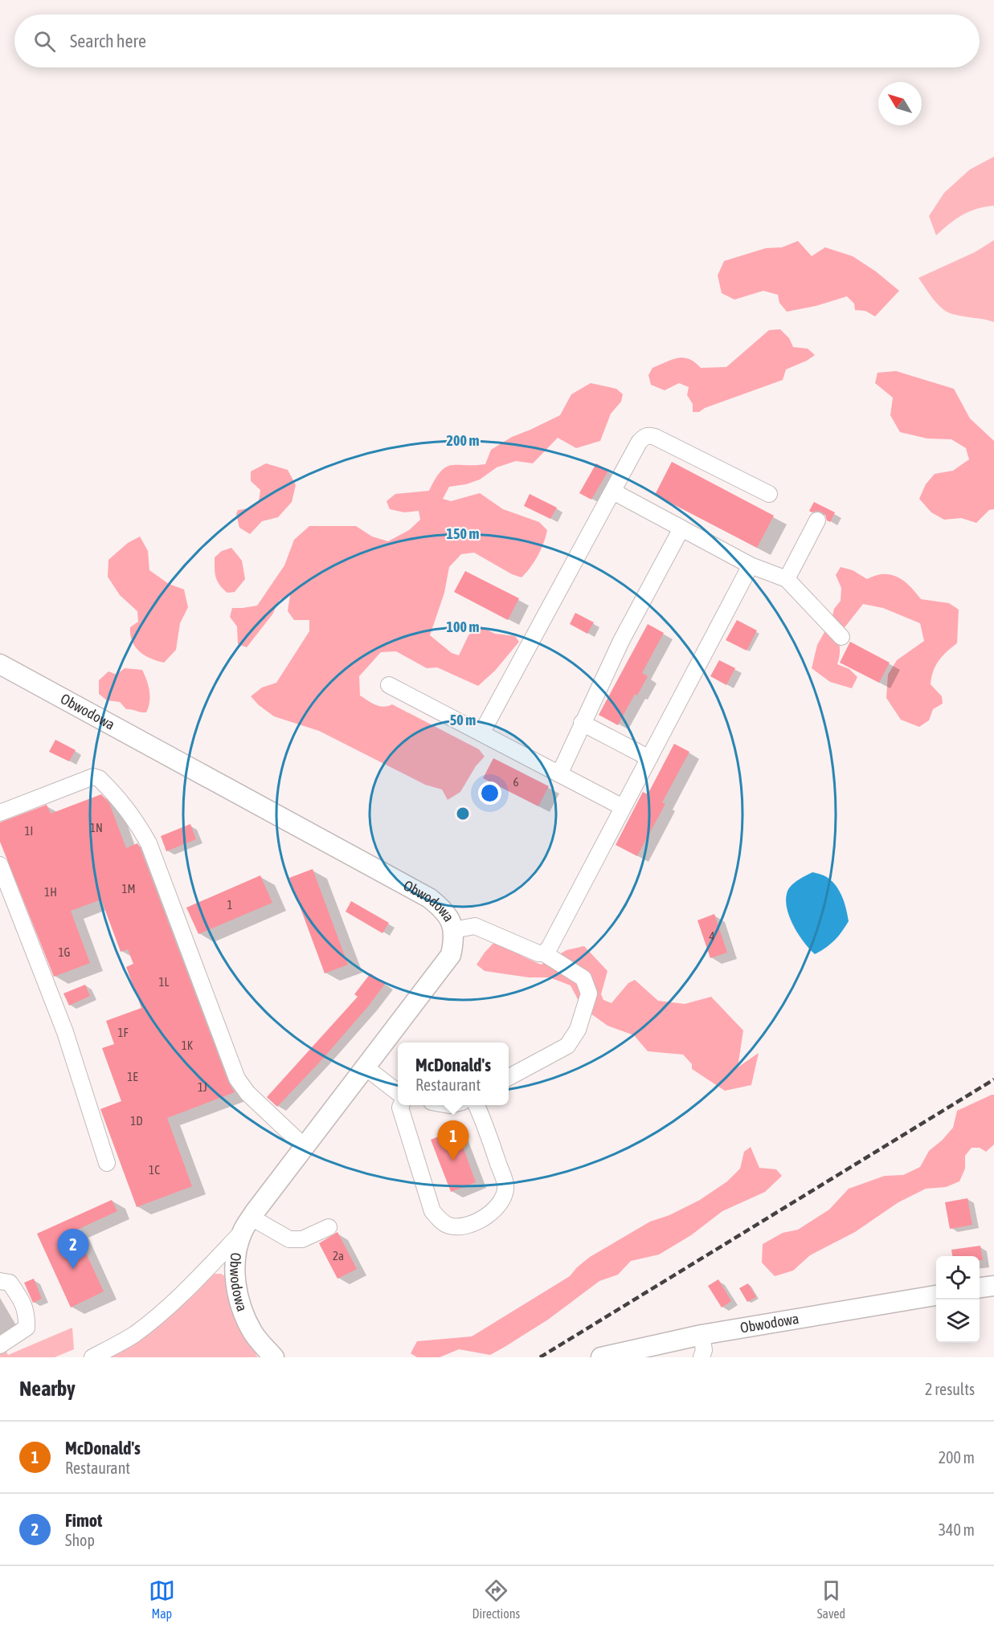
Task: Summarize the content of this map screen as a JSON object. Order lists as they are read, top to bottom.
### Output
{
  "streets": {
    "main road": ["Obwodowa"]
  },
  "house_numbers": [
    "6",
    "1N",
    "1I",
    "1M",
    "1H",
    "1",
    "4",
    "1G",
    "1L",
    "1F",
    "1K",
    "1E",
    "1J",
    "1D",
    "1C",
    "2a"
  ],
  "north": "top left",
  "page": {
    "search": "Search here",
    "popup": ["McDonald's", "Restaurant"],
    "pins": ["1", "2"],
    "heading": ["Nearby", "2 results"],
    "list": [
      {
        "mark": "1",
        "name": "McDonald's",
        "note": "Restaurant",
        "value": "200 m"
      },
      {
        "mark": "2",
        "name": "Fimot",
        "note": "Shop",
        "value": "340 m"
      }
    ],
    "nav": ["Map", "Directions", "Saved"]
  },
  "rings": [
    "200 m",
    "150 m",
    "100 m",
    "50 m"
  ]
}
